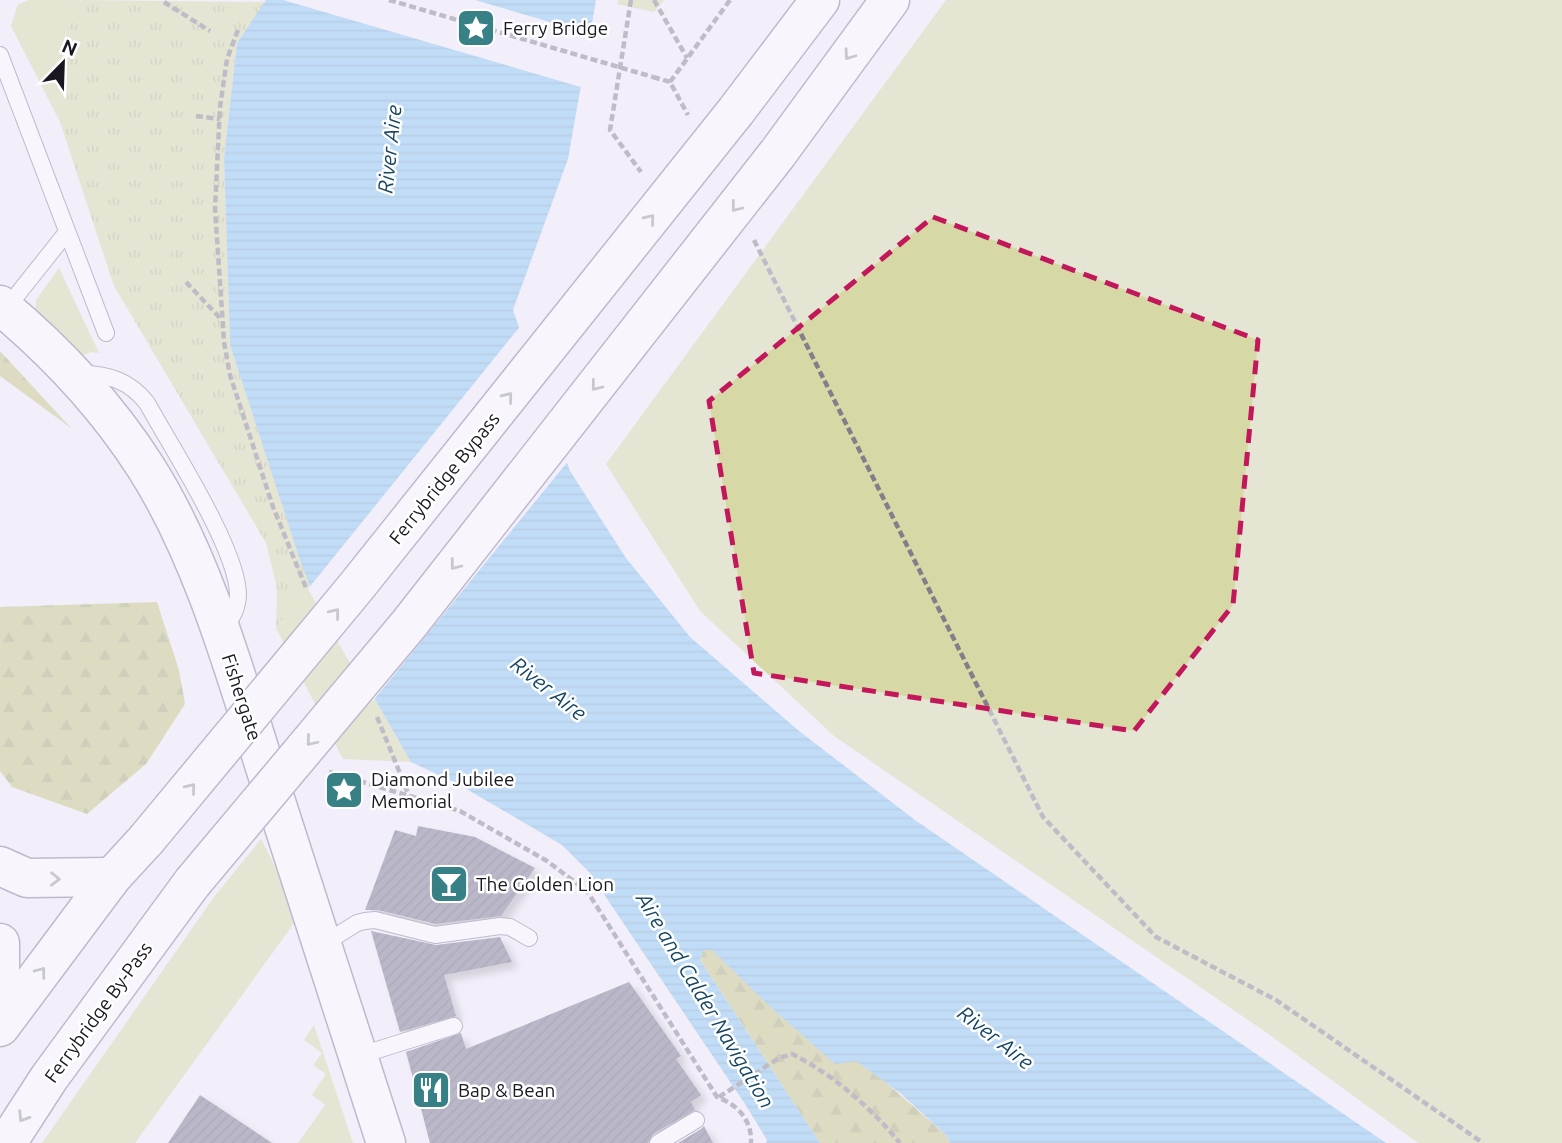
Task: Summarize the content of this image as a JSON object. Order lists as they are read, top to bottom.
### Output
{
  "streets": {
    "main road": ["Ferrybridge Bypass", "Fishergate", "Ferrybridge By-Pass"]
  },
  "one_way": ["Ferrybridge Bypass", "Ferrybridge By-Pass"],
  "water": ["River Aire", "Aire and Calder Navigation"],
  "places": {
    "place": ["Ferry Bridge", "Diamond Jubilee Memorial"],
    "bar": ["The Golden Lion"],
    "restaurant": ["Bap & Bean"]
  },
  "north": "top right"
}
